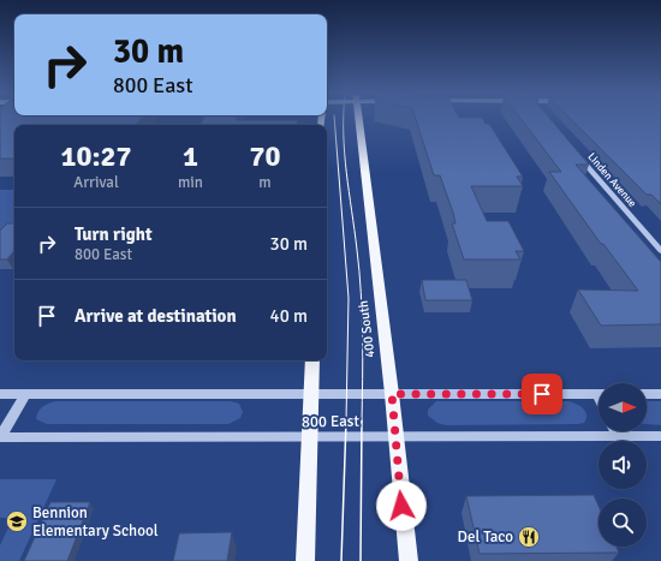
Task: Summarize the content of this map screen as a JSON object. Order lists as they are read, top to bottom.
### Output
{
  "streets": {
    "main road": ["400 South"],
    "street": ["Linden Avenue", "800 East"]
  },
  "crossings": [
    ["400 South", "800 East"]
  ],
  "places": {
    "school or university": ["Bennion Elementary School"],
    "restaurant": ["Del Taco"]
  },
  "north": "right",
  "page": {
    "turn": ["30 m", "800 East"],
    "eta": [
      "10:27",
      "Arrival",
      "1",
      "min",
      "70",
      "m"
    ],
    "list": [
      {
        "name": "Turn right",
        "note": "800 East",
        "value": "30 m"
      },
      {
        "name": "Arrive at destination",
        "value": "40 m"
      }
    ]
  }
}
